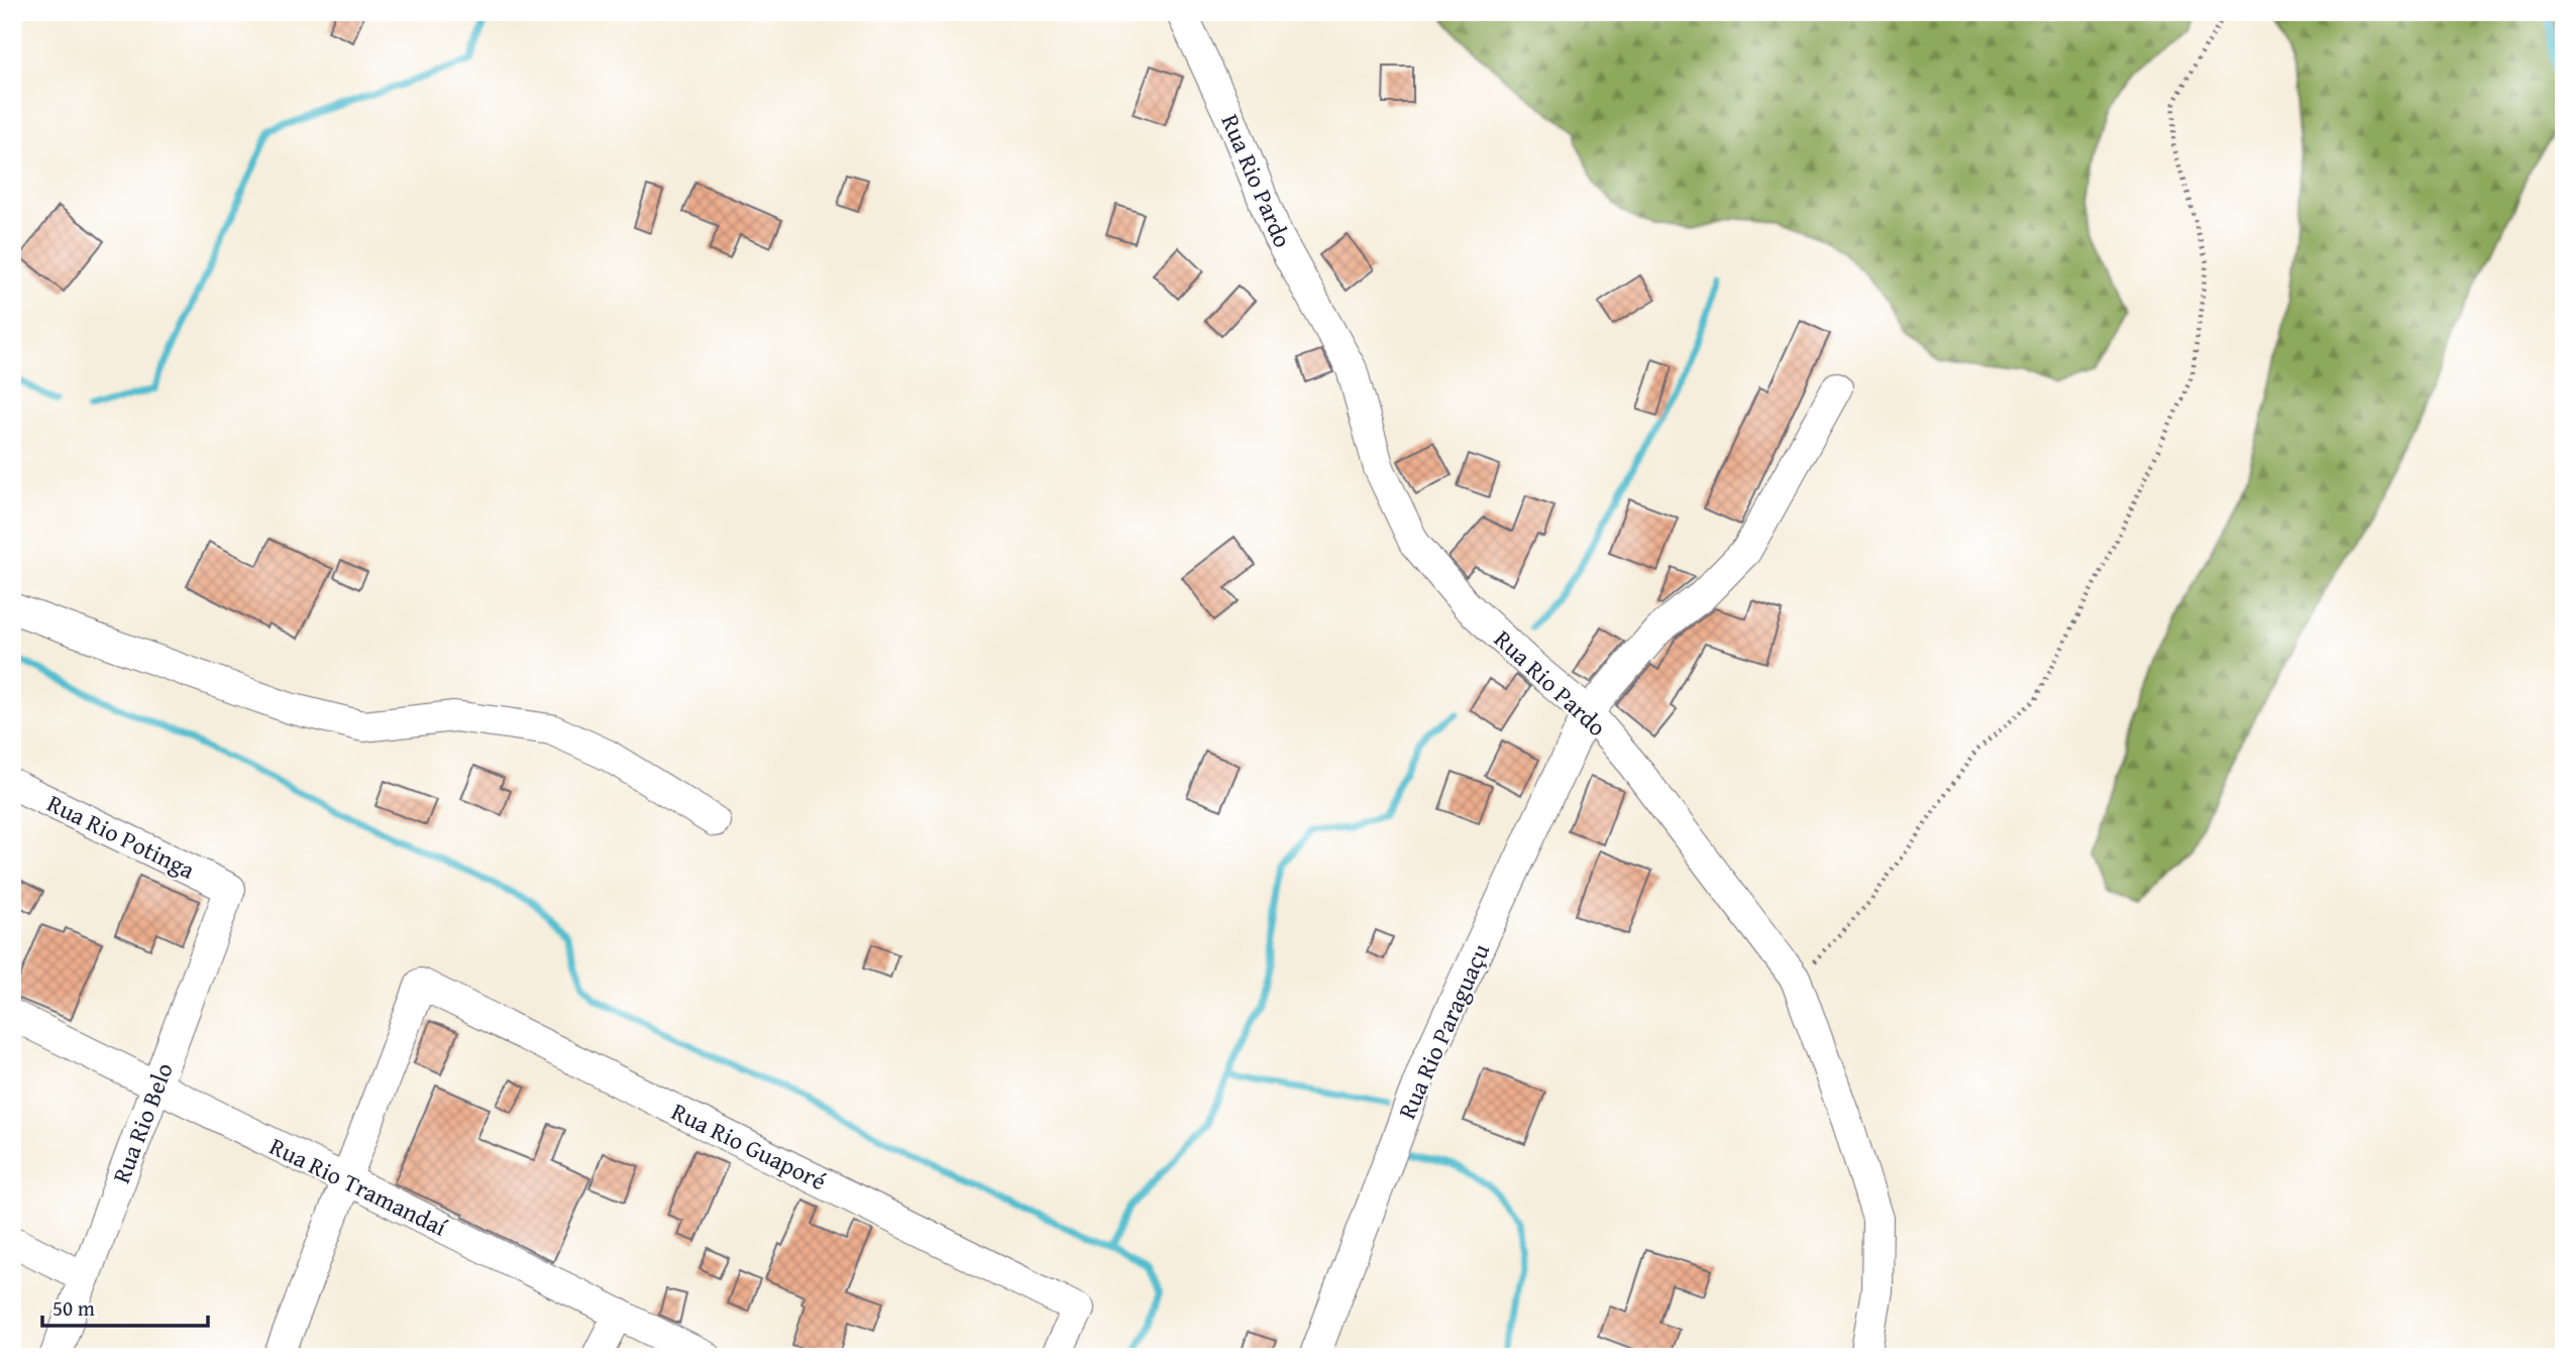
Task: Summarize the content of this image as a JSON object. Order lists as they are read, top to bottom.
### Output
{
  "streets": {
    "street": [
      "Rua Rio Pardo",
      "Rua Rio Potinga",
      "Rua Rio Paraguaçu",
      "Rua Rio Belo",
      "Rua Rio Guaporé",
      "Rua Rio Tramandaí"
    ]
  },
  "crossings": [
    ["Rua Rio Pardo", "Rua Rio Paraguaçu"],
    ["Rua Rio Potinga", "Rua Rio Belo"],
    ["Rua Rio Belo", "Rua Rio Tramandaí"],
    ["Rua Rio Guaporé", "Rua Rio Tramandaí"]
  ],
  "scale_bar": "50 m"
}
